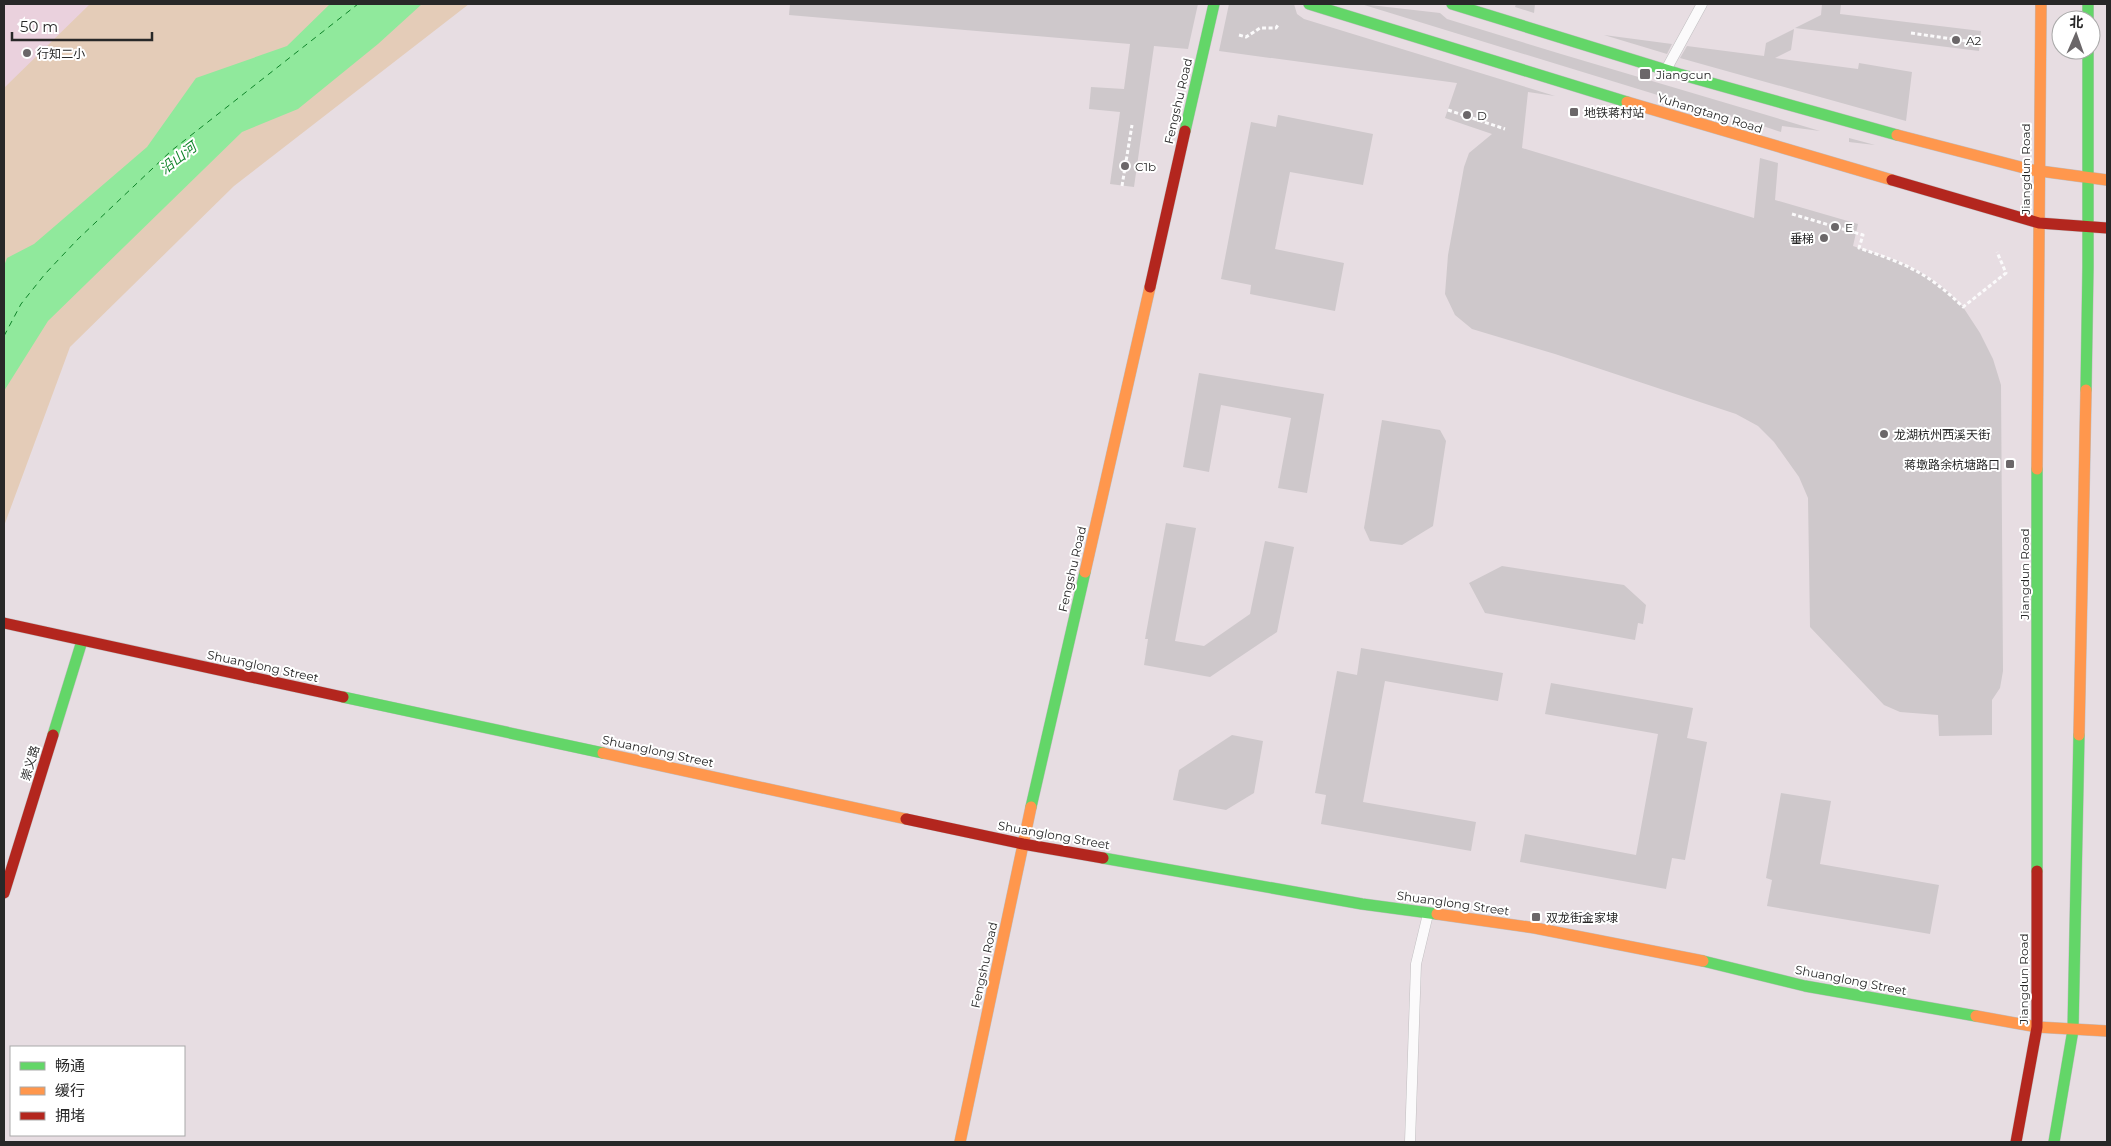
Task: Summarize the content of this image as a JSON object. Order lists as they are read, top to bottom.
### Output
{
  "streets": {
    "main road": [
      "Fengshu Road",
      "Yuhangtang Road",
      "Jiangdun Road",
      "Shuanglong Street",
      "崇义路"
    ]
  },
  "crossings": [
    ["Fengshu Road", "Shuanglong Street"],
    ["Yuhangtang Road", "Jiangdun Road"],
    ["Jiangdun Road", "Shuanglong Street"],
    ["Shuanglong Street", "崇义路"]
  ],
  "water": ["沿山河"],
  "places": {
    "other": [
      "A2",
      "行知二小",
      "D",
      "C1b",
      "E",
      "垂梯",
      "龙湖杭州西溪天街"
    ],
    "transit": [
      "Jiangcun",
      "地铁蒋村站",
      "蒋墩路余杭塘路口",
      "双龙街金家埭"
    ]
  },
  "legend": ["畅通", "缓行", "拥堵"],
  "scale_bar": "50 m",
  "north": "top"
}
